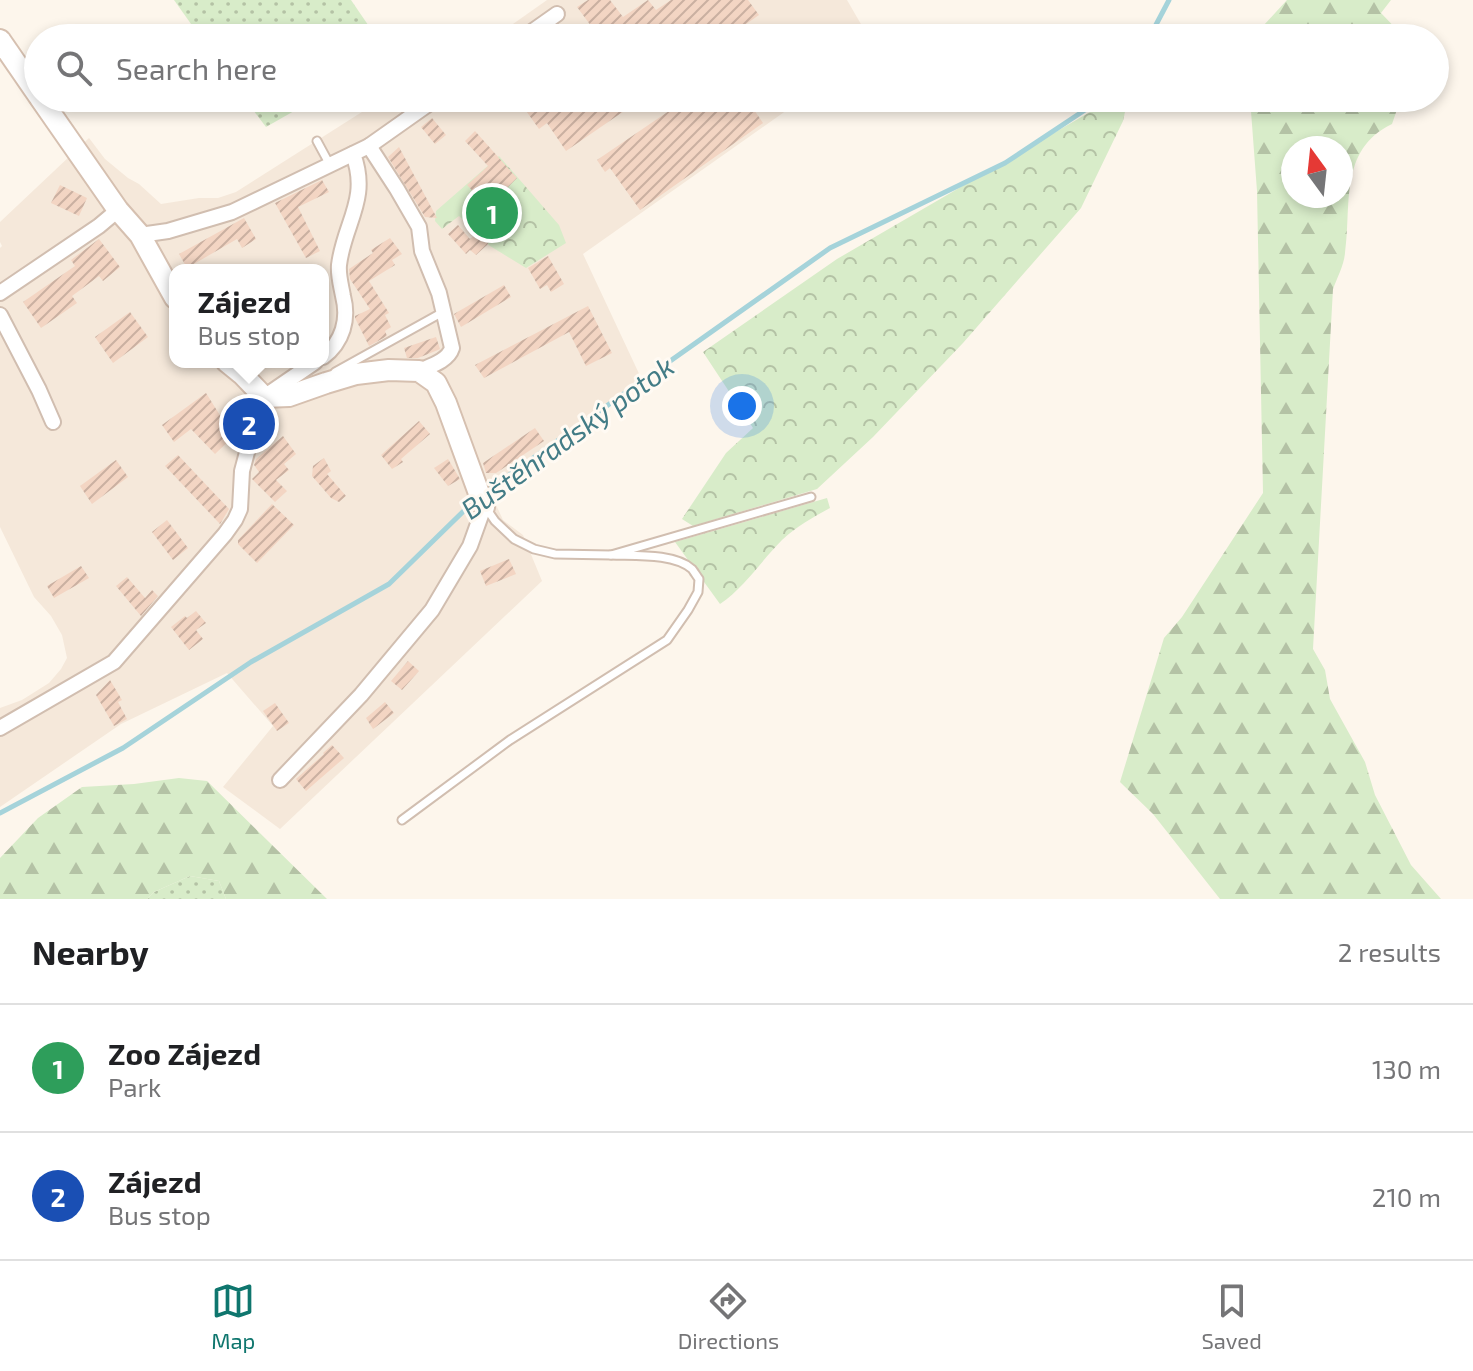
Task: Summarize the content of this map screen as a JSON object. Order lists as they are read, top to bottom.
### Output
{
  "water": ["Buštěhradský potok"],
  "north": "top",
  "page": {
    "search": "Search here",
    "pins": ["1", "2"],
    "popup": ["Zájezd", "Bus stop"],
    "heading": ["Nearby", "2 results"],
    "list": [
      {
        "mark": "1",
        "name": "Zoo Zájezd",
        "note": "Park",
        "value": "130 m"
      },
      {
        "mark": "2",
        "name": "Zájezd",
        "note": "Bus stop",
        "value": "210 m"
      }
    ],
    "nav": ["Map", "Directions", "Saved"]
  }
}
